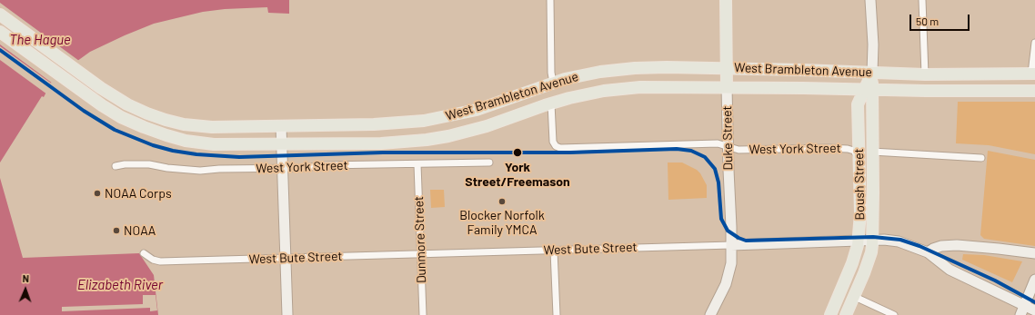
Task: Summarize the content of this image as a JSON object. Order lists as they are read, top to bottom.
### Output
{
  "streets": {
    "main road": ["West Brambleton Avenue", "Duke Street", "Boush Street"],
    "street": ["West York Street", "Dunmore Street", "West Bute Street"]
  },
  "crossings": [
    ["West Brambleton Avenue", "Duke Street"],
    ["West Brambleton Avenue", "West York Street"],
    ["West Brambleton Avenue", "Boush Street"],
    ["Duke Street", "West York Street"],
    ["Duke Street", "West Bute Street"],
    ["West York Street", "Boush Street"],
    ["West York Street", "Dunmore Street"],
    ["Boush Street", "West Bute Street"],
    ["Dunmore Street", "West Bute Street"]
  ],
  "water": ["The Hague", "Elizabeth River"],
  "places": [
    "York Street/Freemason",
    "NOAA Corps",
    "Blocker Norfolk Family YMCA",
    "NOAA"
  ],
  "scale_bar": "50 m",
  "north": "top"
}
